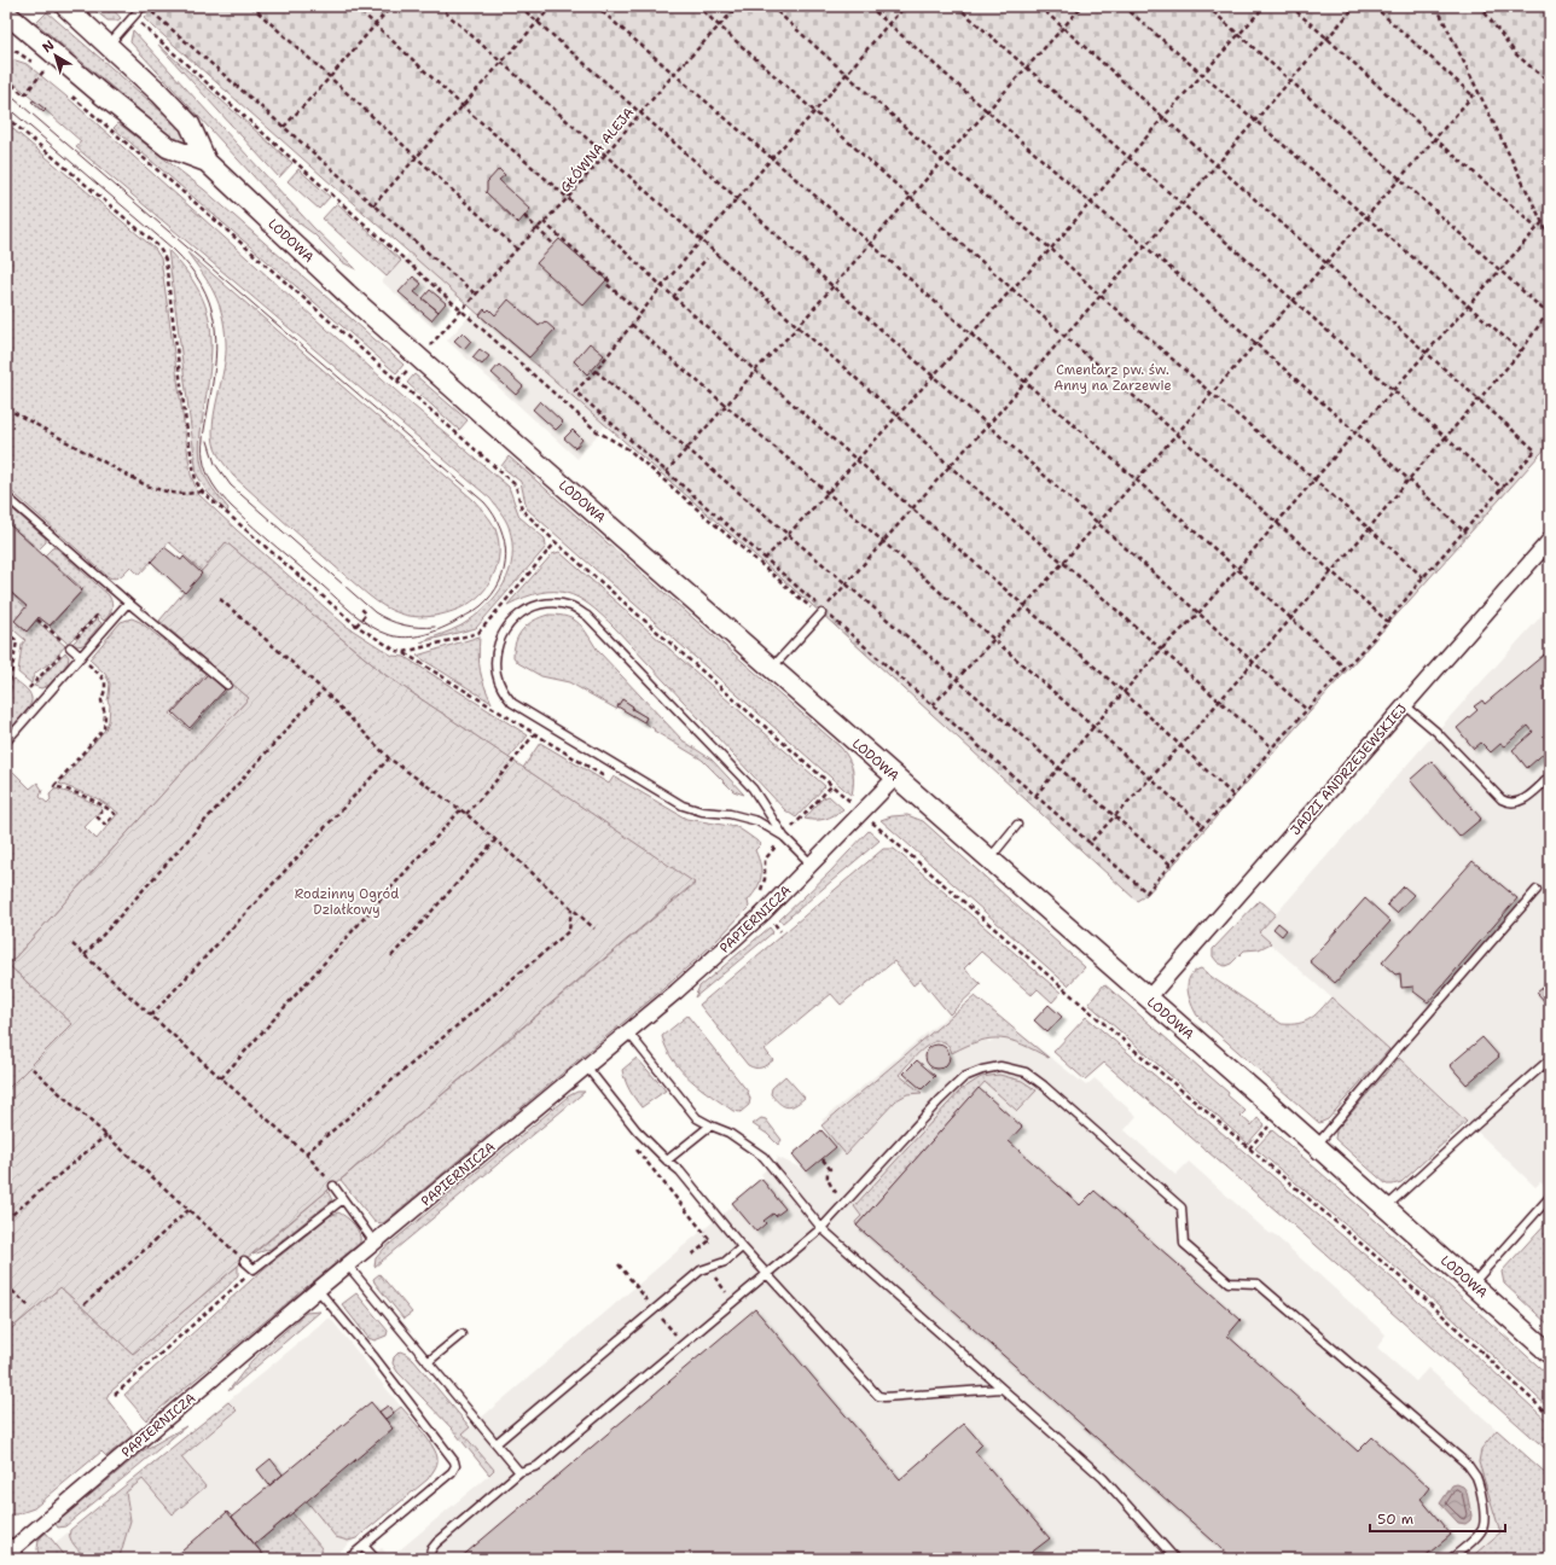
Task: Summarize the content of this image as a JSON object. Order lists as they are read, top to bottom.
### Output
{
  "streets": {
    "street": ["LODOWA", "JADZI ANDRZEJEWSKIEJ", "PAPIERNICZA"],
    "path": ["GŁÓWNA ALEJA"]
  },
  "crossings": [
    ["LODOWA", "JADZI ANDRZEJEWSKIEJ"],
    ["LODOWA", "PAPIERNICZA"]
  ],
  "parks": ["Cmentarz pw. św. Anny na Zarzewie", "Rodzinny Ogród Działkowy"],
  "scale_bar": "50 m",
  "north": "top left"
}
